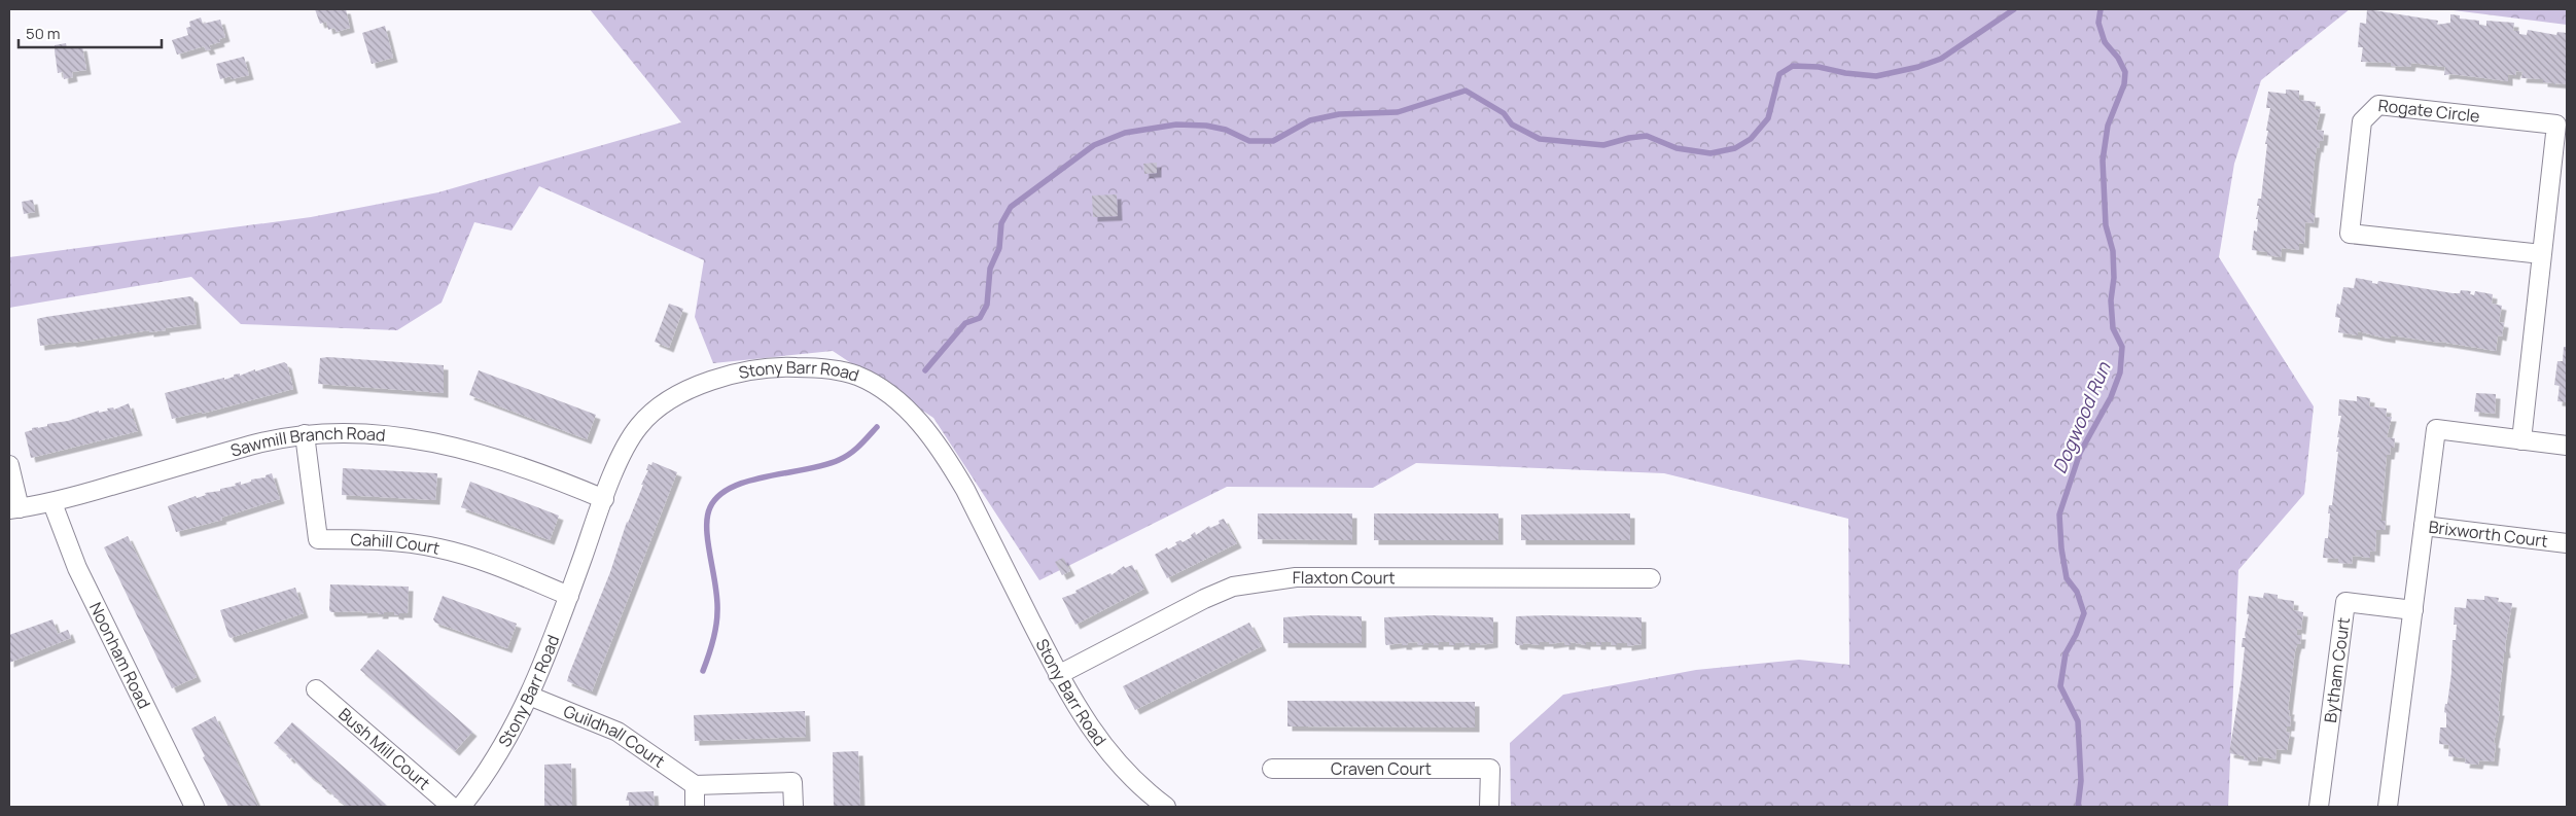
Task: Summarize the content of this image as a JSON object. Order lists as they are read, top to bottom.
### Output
{
  "streets": {
    "street": [
      "Rogate Circle",
      "Stony Barr Road",
      "Sawmill Branch Road",
      "Brixworth Court",
      "Cahill Court",
      "Flaxton Court",
      "Noonham Road",
      "Bytham Court",
      "Guildhall Court",
      "Bush Mill Court",
      "Craven Court"
    ]
  },
  "crossings": [
    ["Rogate Circle", "Brixworth Court"],
    ["Stony Barr Road", "Sawmill Branch Road"],
    ["Stony Barr Road", "Cahill Court"],
    ["Stony Barr Road", "Flaxton Court"],
    ["Stony Barr Road", "Guildhall Court"],
    ["Sawmill Branch Road", "Cahill Court"],
    ["Sawmill Branch Road", "Noonham Road"]
  ],
  "water": ["Dogwood Run"],
  "scale_bar": "50 m"
}
